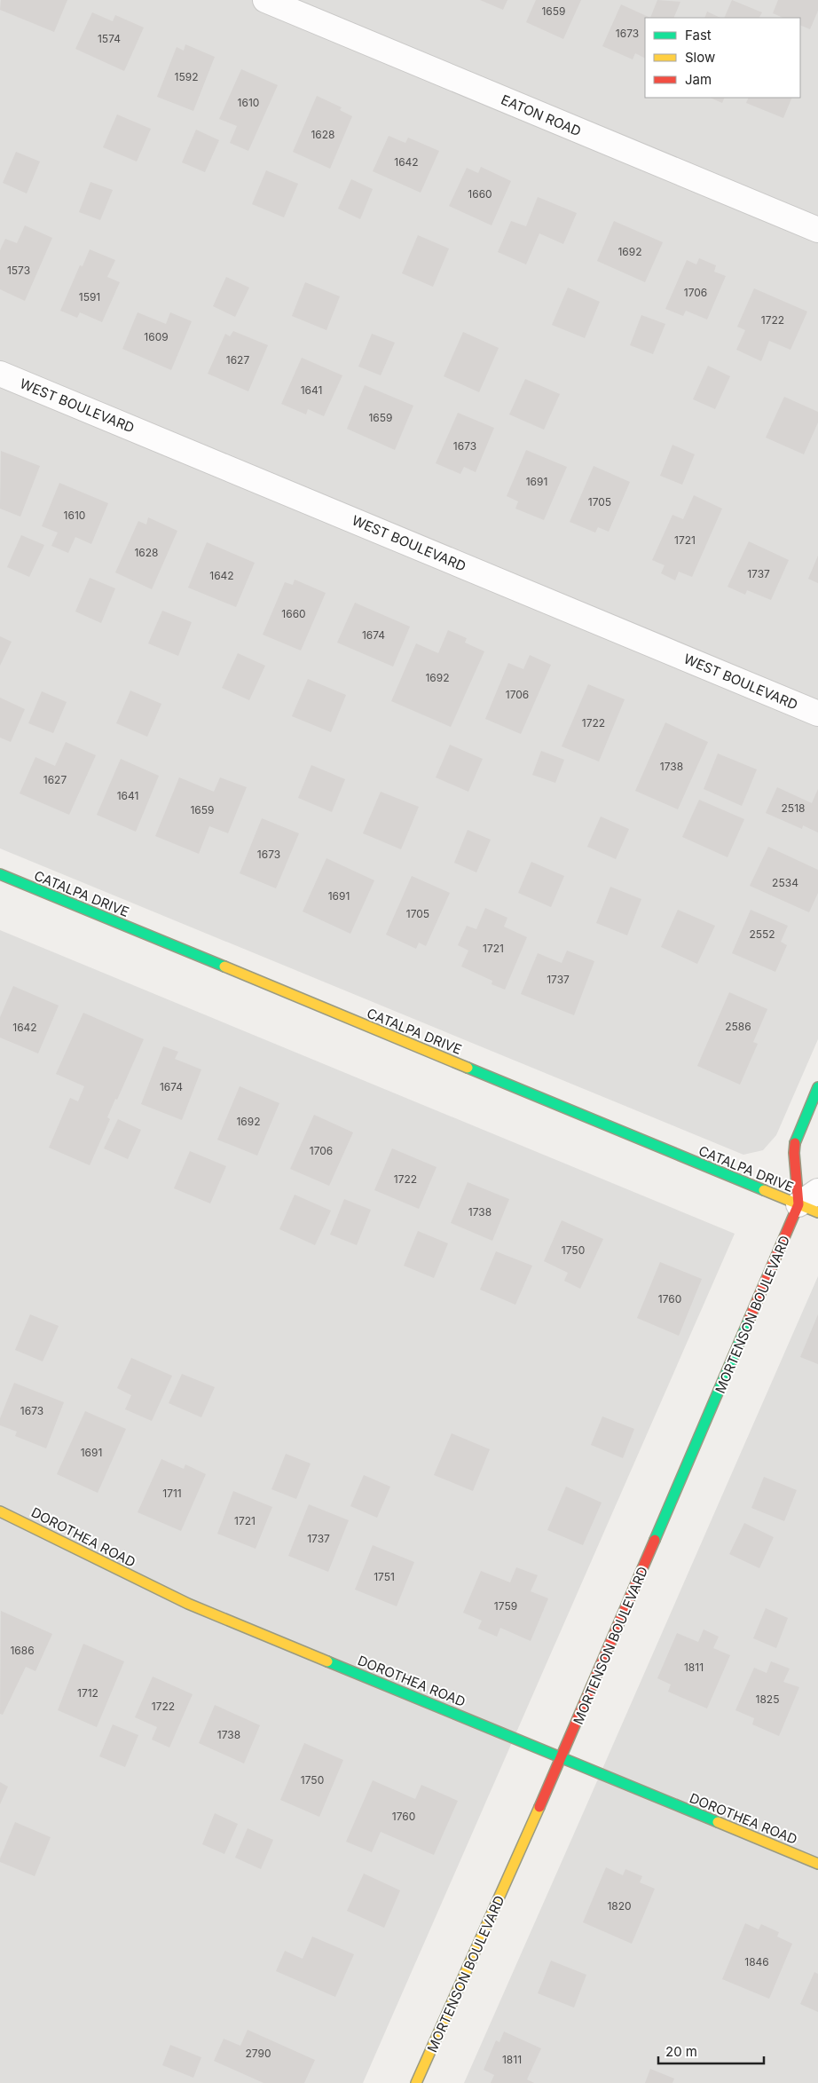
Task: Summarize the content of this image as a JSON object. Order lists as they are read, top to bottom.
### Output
{
  "streets": {
    "street": [
      "EATON ROAD",
      "WEST BOULEVARD",
      "CATALPA DRIVE",
      "MORTENSON BOULEVARD",
      "DOROTHEA ROAD"
    ]
  },
  "crossings": [
    ["CATALPA DRIVE", "MORTENSON BOULEVARD"],
    ["MORTENSON BOULEVARD", "DOROTHEA ROAD"]
  ],
  "house_numbers": [
    "1659",
    "1673",
    "1574",
    "1592",
    "1610",
    "1628",
    "1642",
    "1660",
    "1692",
    "1573",
    "1706",
    "1591",
    "1722",
    "1609",
    "1627",
    "1641",
    "1659",
    "1673",
    "1691",
    "1705",
    "1610",
    "1721",
    "1628",
    "1737",
    "1642",
    "1660",
    "1674",
    "1692",
    "1706",
    "1722",
    "1738",
    "1627",
    "1641",
    "2518",
    "1659",
    "1673",
    "2534",
    "1691",
    "1705",
    "2552",
    "1721",
    "1737",
    "2586",
    "1642",
    "1674",
    "1692",
    "1706",
    "1722",
    "1738",
    "1750",
    "1760",
    "1673",
    "1691",
    "1711",
    "1721",
    "1737",
    "1751",
    "1759",
    "1686",
    "1811",
    "1712",
    "1825",
    "1722",
    "1738",
    "1750",
    "1760",
    "1820",
    "1846",
    "2790",
    "1811"
  ],
  "legend": ["Fast", "Slow", "Jam"],
  "scale_bar": "20 m"
}
